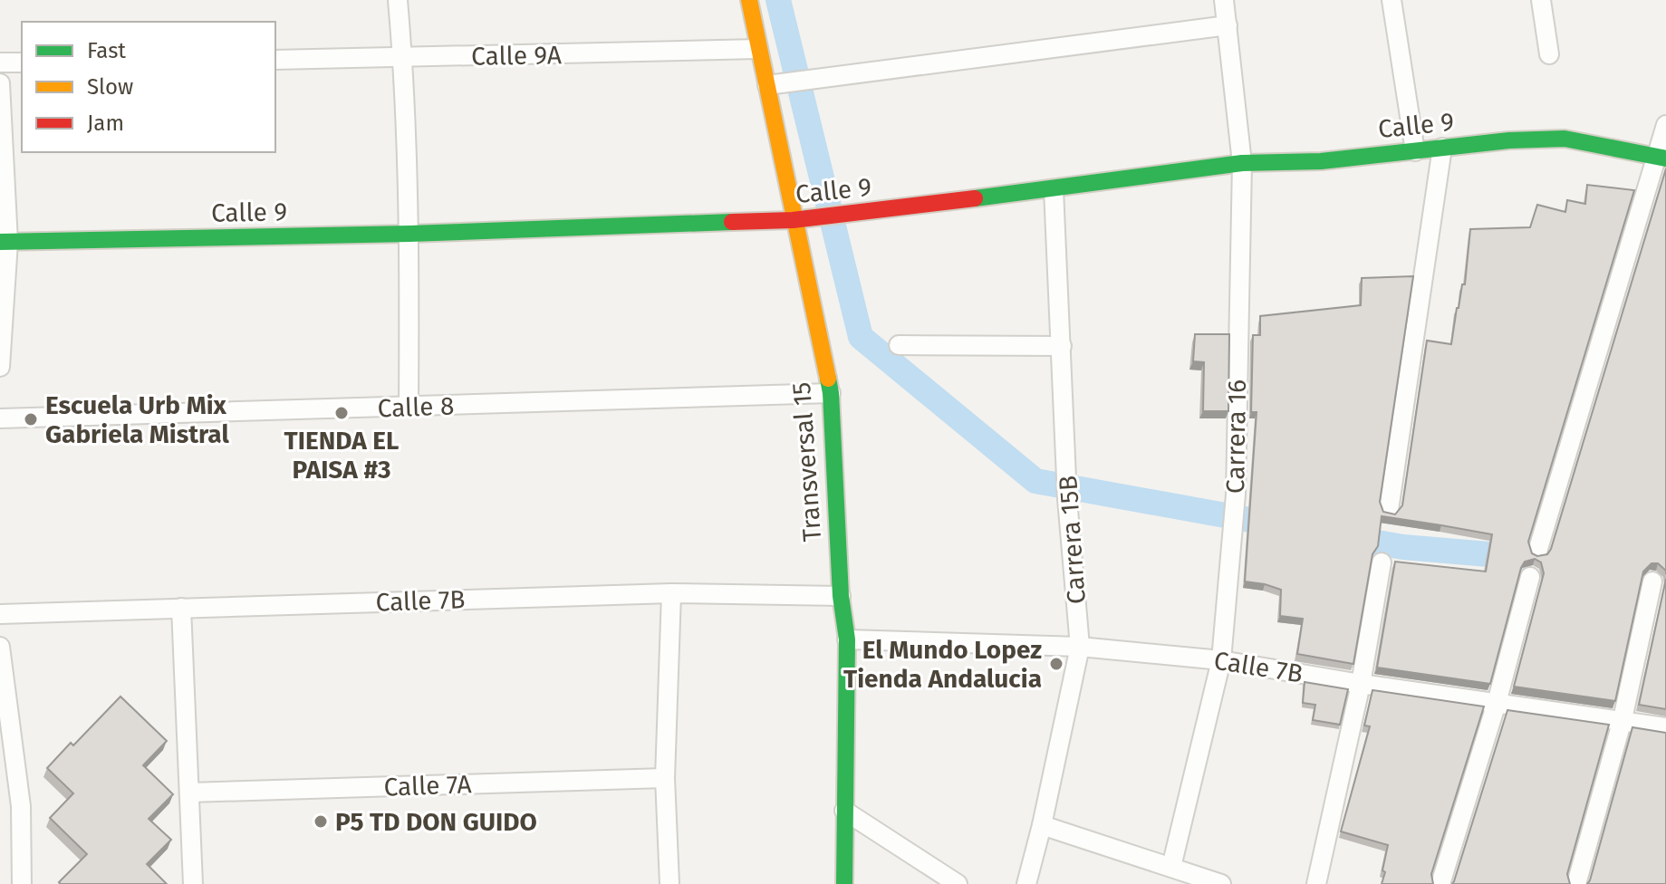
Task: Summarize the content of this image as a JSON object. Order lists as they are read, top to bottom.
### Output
{
  "streets": {
    "street": [
      "Calle 9A",
      "Calle 9",
      "Calle 8",
      "Carrera 16",
      "Transversal 15",
      "Carrera 15B",
      "Calle 7B",
      "Calle 7A"
    ]
  },
  "crossings": [
    ["Calle 9A", "Transversal 15"],
    ["Calle 9", "Carrera 16"],
    ["Calle 9", "Transversal 15"],
    ["Calle 9", "Carrera 15B"],
    ["Calle 8", "Transversal 15"],
    ["Carrera 16", "Calle 7B"],
    ["Transversal 15", "Calle 7B"],
    ["Carrera 15B", "Calle 7B"]
  ],
  "places": [
    "TIENDA EL PAISA #3",
    "Escuela Urb Mix Gabriela Mistral",
    "El Mundo Lopez Tienda Andalucia",
    "P5 TD DON GUIDO"
  ],
  "legend": ["Fast", "Slow", "Jam"]
}
